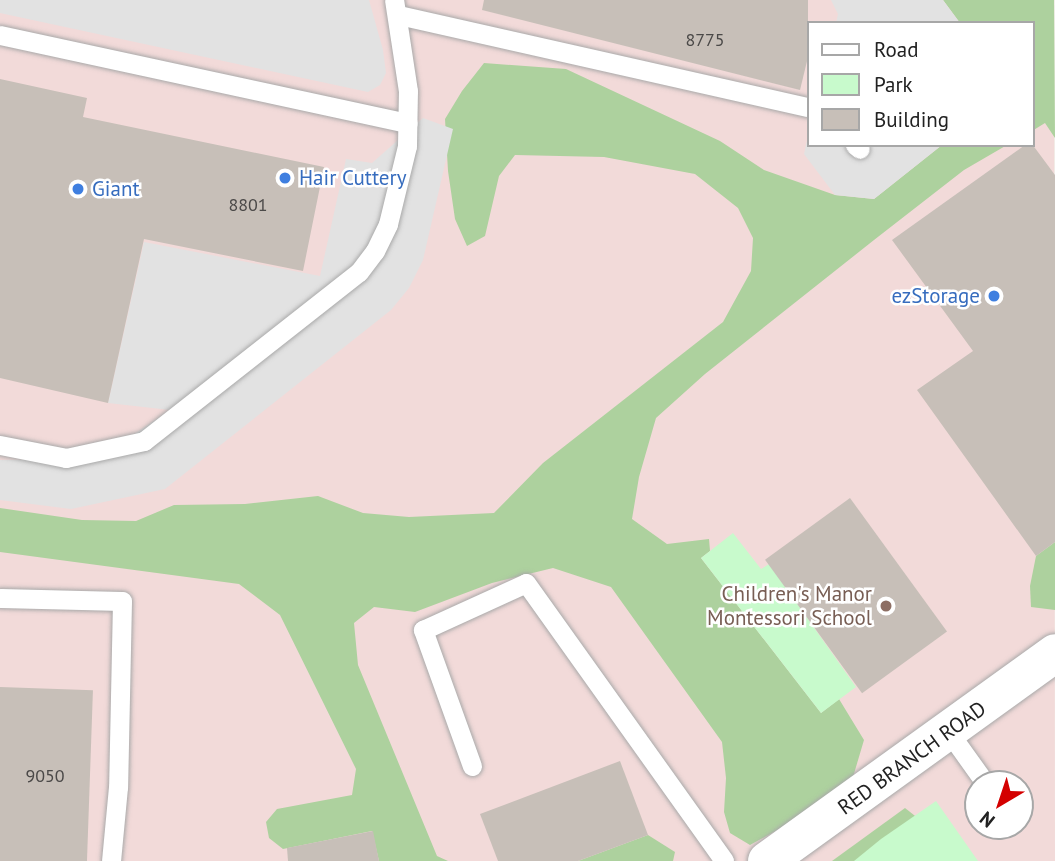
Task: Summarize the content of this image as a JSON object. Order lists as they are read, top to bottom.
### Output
{
  "streets": {
    "street": ["RED BRANCH ROAD"]
  },
  "places": [
    "Hair Cuttery",
    "Giant",
    "ezStorage",
    "Children's Manor Montessori School"
  ],
  "house_numbers": ["8775", "8801", "9050"],
  "legend": ["Road", "Park", "Building"],
  "north": "bottom left"
}
